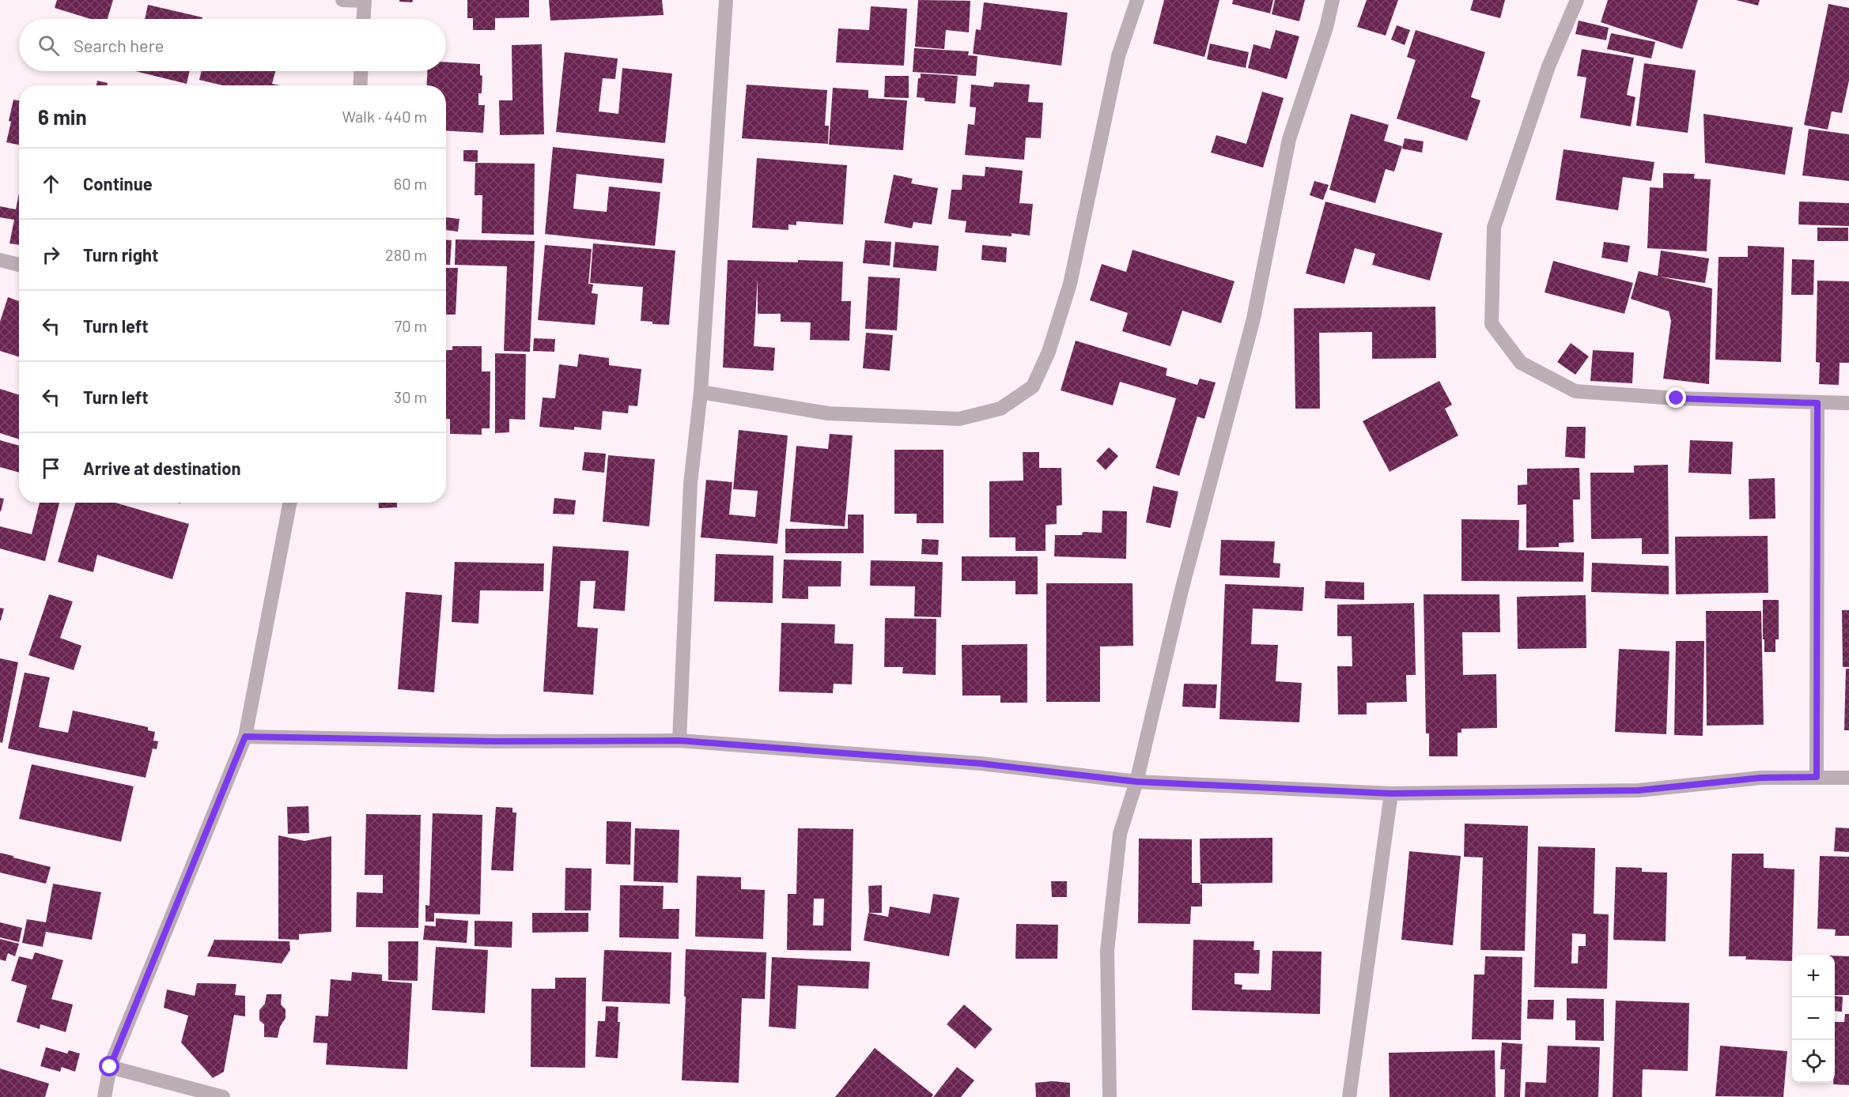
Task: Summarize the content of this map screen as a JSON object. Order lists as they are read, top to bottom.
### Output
{
  "page": {
    "search": "Search here",
    "heading": ["6 min", "Walk · 440 m"],
    "list": [
      ["Continue", "60 m"],
      ["Turn right", "280 m"],
      ["Turn left", "70 m"],
      ["Turn left", "30 m"],
      "Arrive at destination"
    ],
    "map_buttons": ["+", "−"]
  }
}
